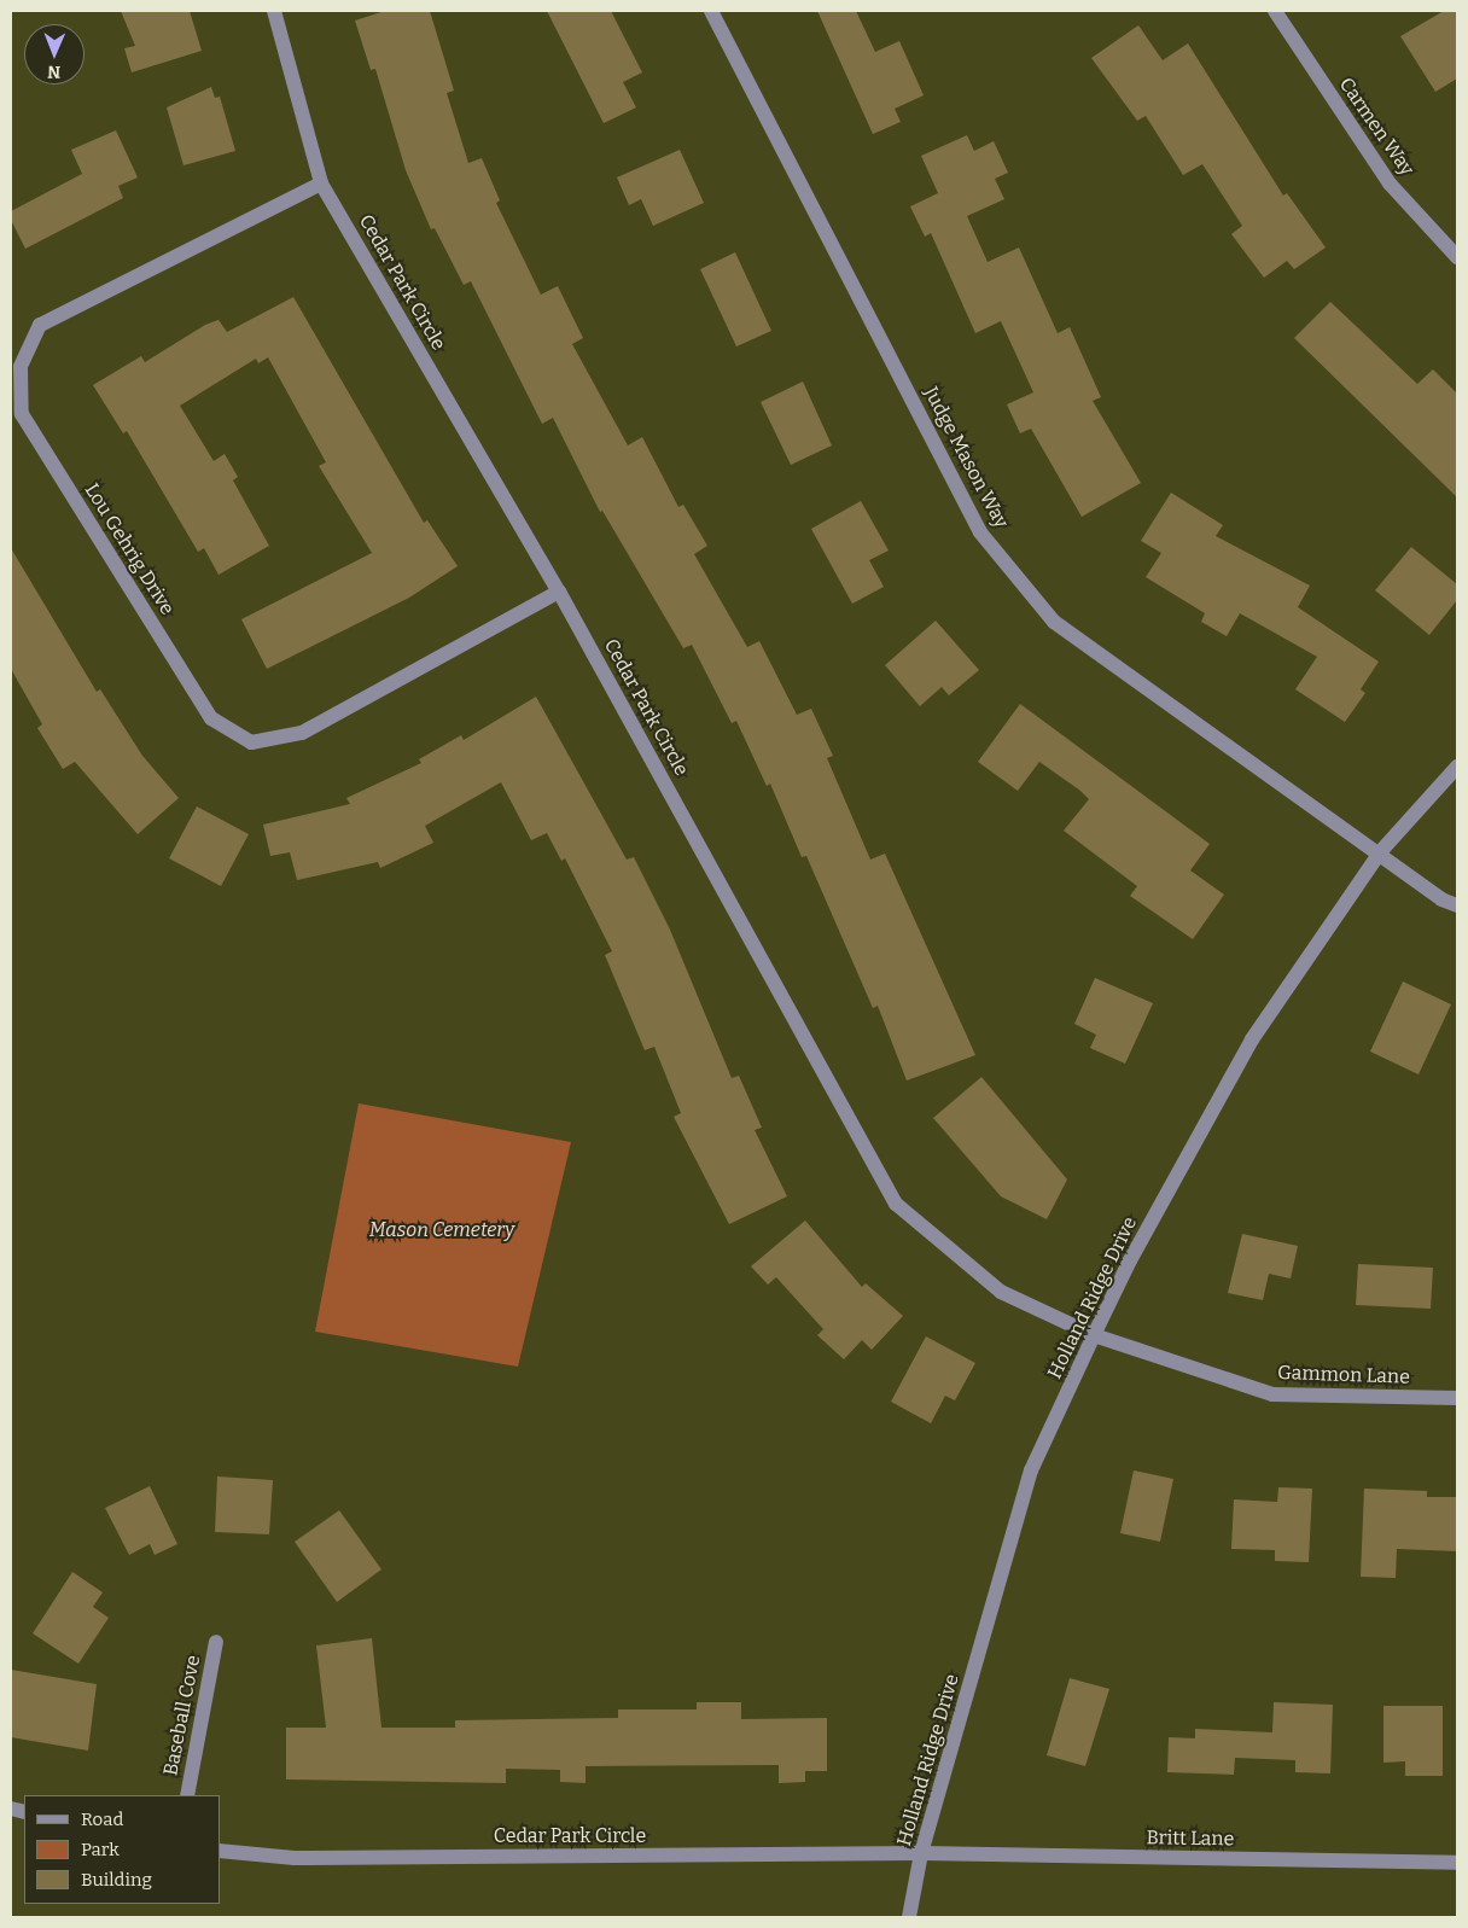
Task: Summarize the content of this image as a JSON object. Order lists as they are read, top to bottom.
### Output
{
  "streets": {
    "street": [
      "Carmen Way",
      "Cedar Park Circle",
      "Judge Mason Way",
      "Lou Gehrig Drive",
      "Holland Ridge Drive",
      "Gammon Lane",
      "Baseball Cove",
      "Britt Lane"
    ]
  },
  "crossings": [
    ["Cedar Park Circle", "Lou Gehrig Drive"],
    ["Cedar Park Circle", "Holland Ridge Drive"],
    ["Cedar Park Circle", "Gammon Lane"],
    ["Cedar Park Circle", "Britt Lane"],
    ["Judge Mason Way", "Holland Ridge Drive"],
    ["Holland Ridge Drive", "Gammon Lane"],
    ["Holland Ridge Drive", "Britt Lane"]
  ],
  "parks": ["Mason Cemetery"],
  "legend": ["Road", "Park", "Building"],
  "north": "bottom"
}
